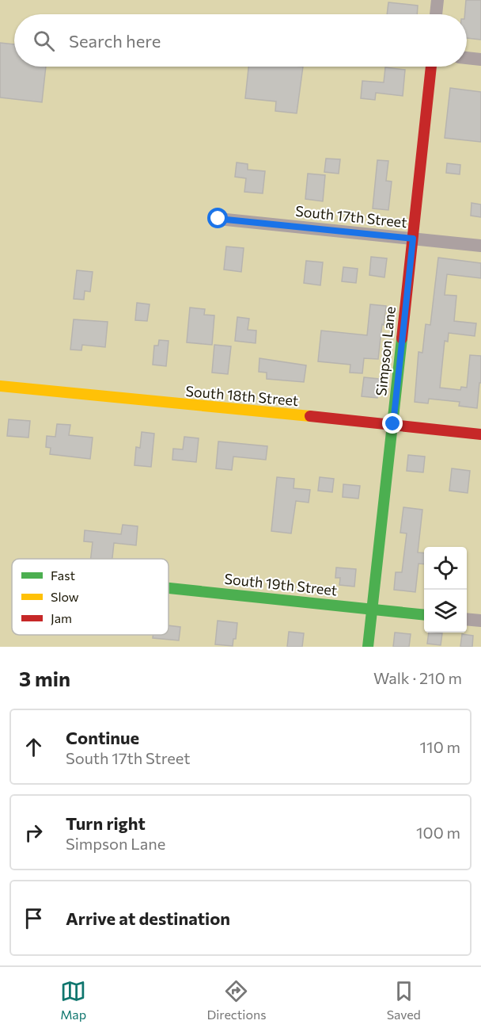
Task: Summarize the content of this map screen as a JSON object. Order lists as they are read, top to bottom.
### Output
{
  "streets": {
    "street": [
      "South 17th Street",
      "Simpson Lane",
      "South 18th Street",
      "South 19th Street"
    ]
  },
  "crossings": [
    ["South 17th Street", "Simpson Lane"],
    ["Simpson Lane", "South 18th Street"],
    ["Simpson Lane", "South 19th Street"]
  ],
  "legend": ["Fast", "Slow", "Jam"],
  "page": {
    "search": "Search here",
    "heading": ["3 min", "Walk · 210 m"],
    "list": [
      ["Continue", "South 17th Street", "110 m"],
      ["Turn right", "Simpson Lane", "100 m"],
      "Arrive at destination"
    ],
    "nav": ["Map", "Directions", "Saved"]
  }
}
